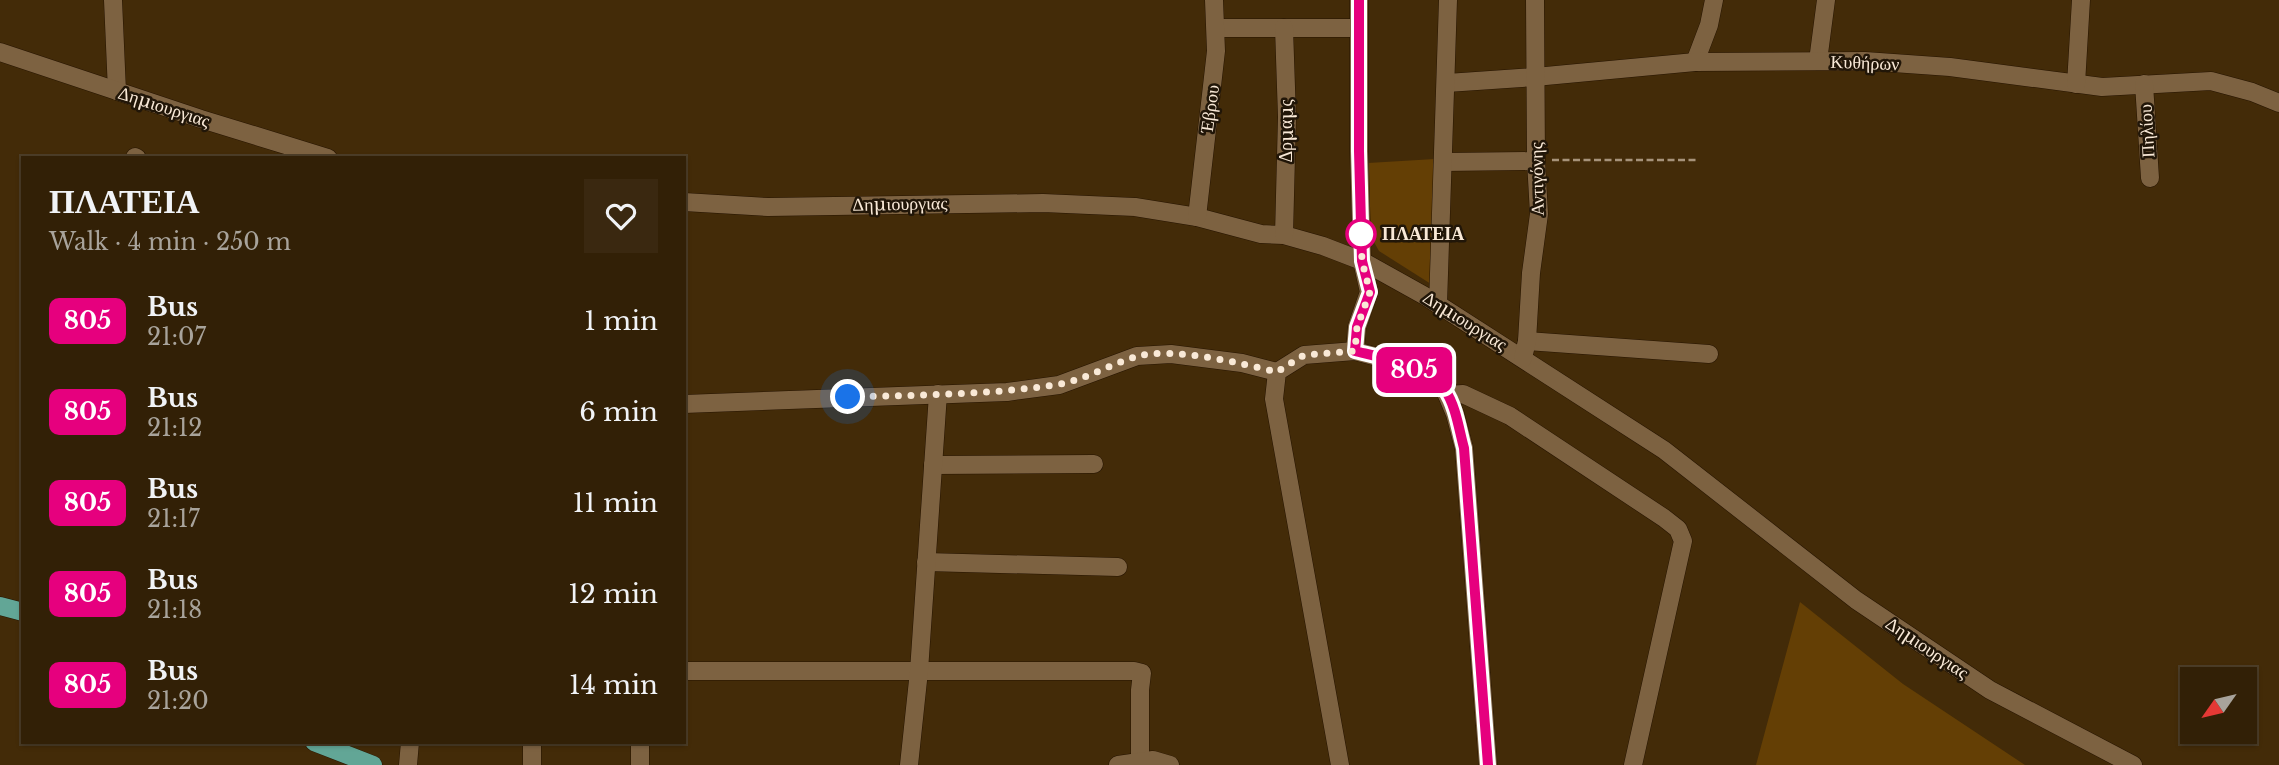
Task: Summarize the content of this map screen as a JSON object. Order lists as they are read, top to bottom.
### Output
{
  "streets": {
    "street": [
      "Κυθήρων",
      "Δημιουργιας",
      "Έβρου",
      "Δρμαμς",
      "Πηλίου",
      "Αντιγόνης"
    ]
  },
  "crossings": [
    ["Κυθήρων", "Πηλίου"],
    ["Κυθήρων", "Αντιγόνης"],
    ["Δημιουργιας", "Έβρου"],
    ["Δημιουργιας", "Δρμαμς"],
    ["Δημιουργιας", "Αντιγόνης"]
  ],
  "places": ["ΠΛΑΤΕΙΑ"],
  "lines": ["bus line 805"],
  "north": "bottom left",
  "page": {
    "on_map": "805",
    "heading": ["ΠΛΑΤΕΙΑ", "Walk · 4 min · 250 m"],
    "list": [
      {
        "mark": "805",
        "name": "Bus",
        "note": "21:07",
        "value": "1 min"
      },
      {
        "mark": "805",
        "name": "Bus",
        "note": "21:12",
        "value": "6 min"
      },
      {
        "mark": "805",
        "name": "Bus",
        "note": "21:17",
        "value": "11 min"
      },
      {
        "mark": "805",
        "name": "Bus",
        "note": "21:18",
        "value": "12 min"
      },
      {
        "mark": "805",
        "name": "Bus",
        "note": "21:20",
        "value": "14 min"
      }
    ]
  }
}
